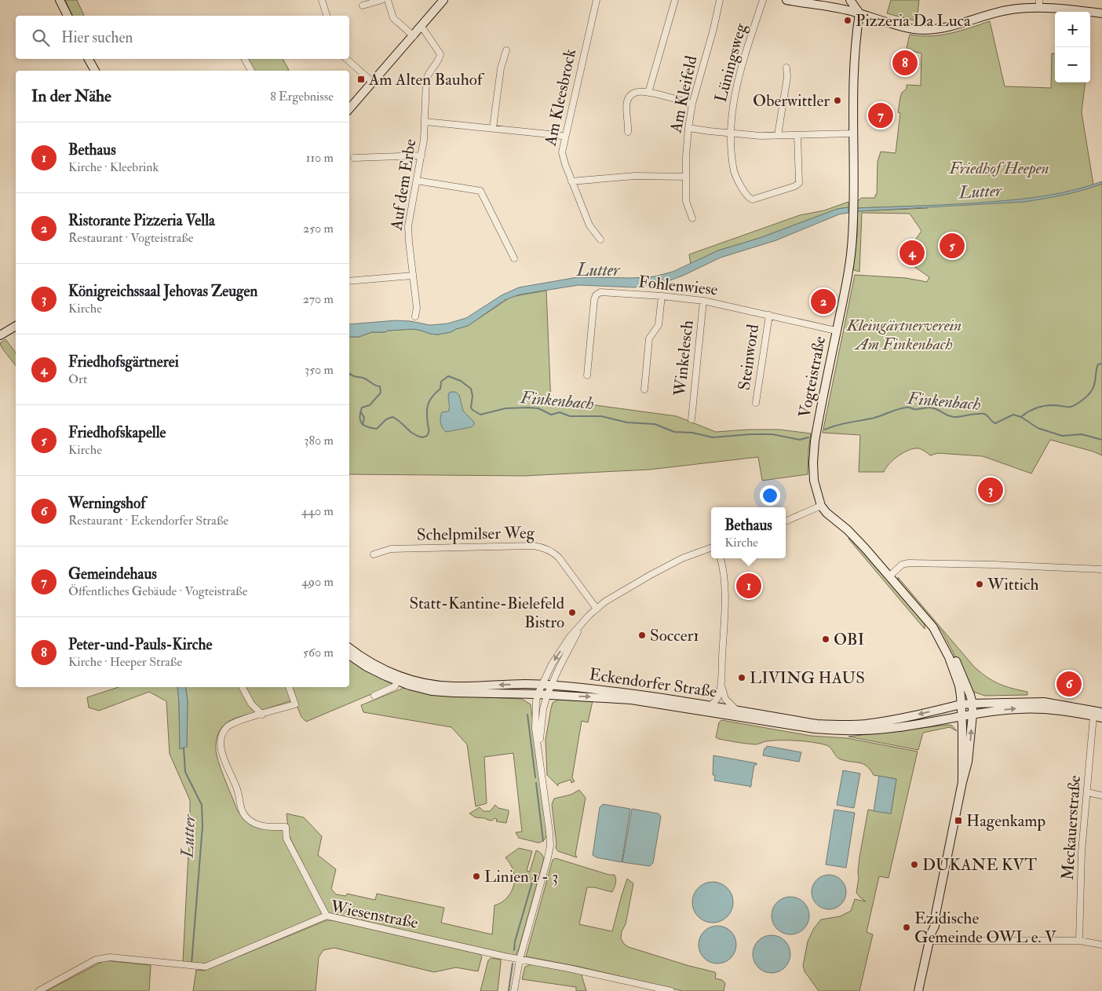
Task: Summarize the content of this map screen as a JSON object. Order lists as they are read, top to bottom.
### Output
{
  "streets": {
    "main road": ["Vogteistraße", "Eckendorfer Straße"],
    "street": [
      "Lüningsweg",
      "Am Kleifeld",
      "Am Kleesbrock",
      "Auf dem Erbe",
      "Fohlenwiese",
      "Steinword",
      "Winkelesch",
      "Schelpmilser Weg",
      "Meckauerstraße",
      "Wiesenstraße"
    ]
  },
  "crossings": [
    ["Fohlenwiese", "Steinword"],
    ["Fohlenwiese", "Winkelesch"],
    ["Fohlenwiese", "Vogteistraße"],
    ["Vogteistraße", "Eckendorfer Straße"],
    ["Eckendorfer Straße", "Meckauerstraße"]
  ],
  "water": ["Lutter", "Finkenbach"],
  "parks": ["Friedhof Heepen", "Kleingärtnerverein Am Finkenbach"],
  "places": {
    "other": [
      "Pizzeria Da Luca",
      "Oberwittler",
      "Wittich",
      "Statt-Kantine-Bielefeld Bistro",
      "Soccer1",
      "OBI",
      "LIVING HAUS",
      "DUKANE KVT",
      "Linien 1 - 3",
      "Ezidische Gemeinde OWL e. V"
    ],
    "transit": ["Am Alten Bauhof", "Hagenkamp"]
  },
  "page": {
    "map_buttons": ["+", "−"],
    "search": "Hier suchen",
    "pins": [
      "8",
      "7",
      "5",
      "4",
      "2",
      "3",
      "1",
      "6"
    ],
    "heading": ["In der Nähe", "8 Ergebnisse"],
    "list": [
      {
        "mark": "1",
        "name": "Bethaus",
        "note": "Kirche · Kleebrink",
        "value": "110 m"
      },
      {
        "mark": "2",
        "name": "Ristorante Pizzeria Vella",
        "note": "Restaurant · Vogteistraße",
        "value": "250 m"
      },
      {
        "mark": "3",
        "name": "Königreichssaal Jehovas Zeugen",
        "note": "Kirche",
        "value": "270 m"
      },
      {
        "mark": "4",
        "name": "Friedhofsgärtnerei",
        "note": "Ort",
        "value": "350 m"
      },
      {
        "mark": "5",
        "name": "Friedhofskapelle",
        "note": "Kirche",
        "value": "380 m"
      },
      {
        "mark": "6",
        "name": "Werningshof",
        "note": "Restaurant · Eckendorfer Straße",
        "value": "440 m"
      },
      {
        "mark": "7",
        "name": "Gemeindehaus",
        "note": "Öffentliches Gebäude · Vogteistraße",
        "value": "490 m"
      },
      {
        "mark": "8",
        "name": "Peter-und-Pauls-Kirche",
        "note": "Kirche · Heeper Straße",
        "value": "560 m"
      }
    ],
    "popup": ["Bethaus", "Kirche"]
  }
}
